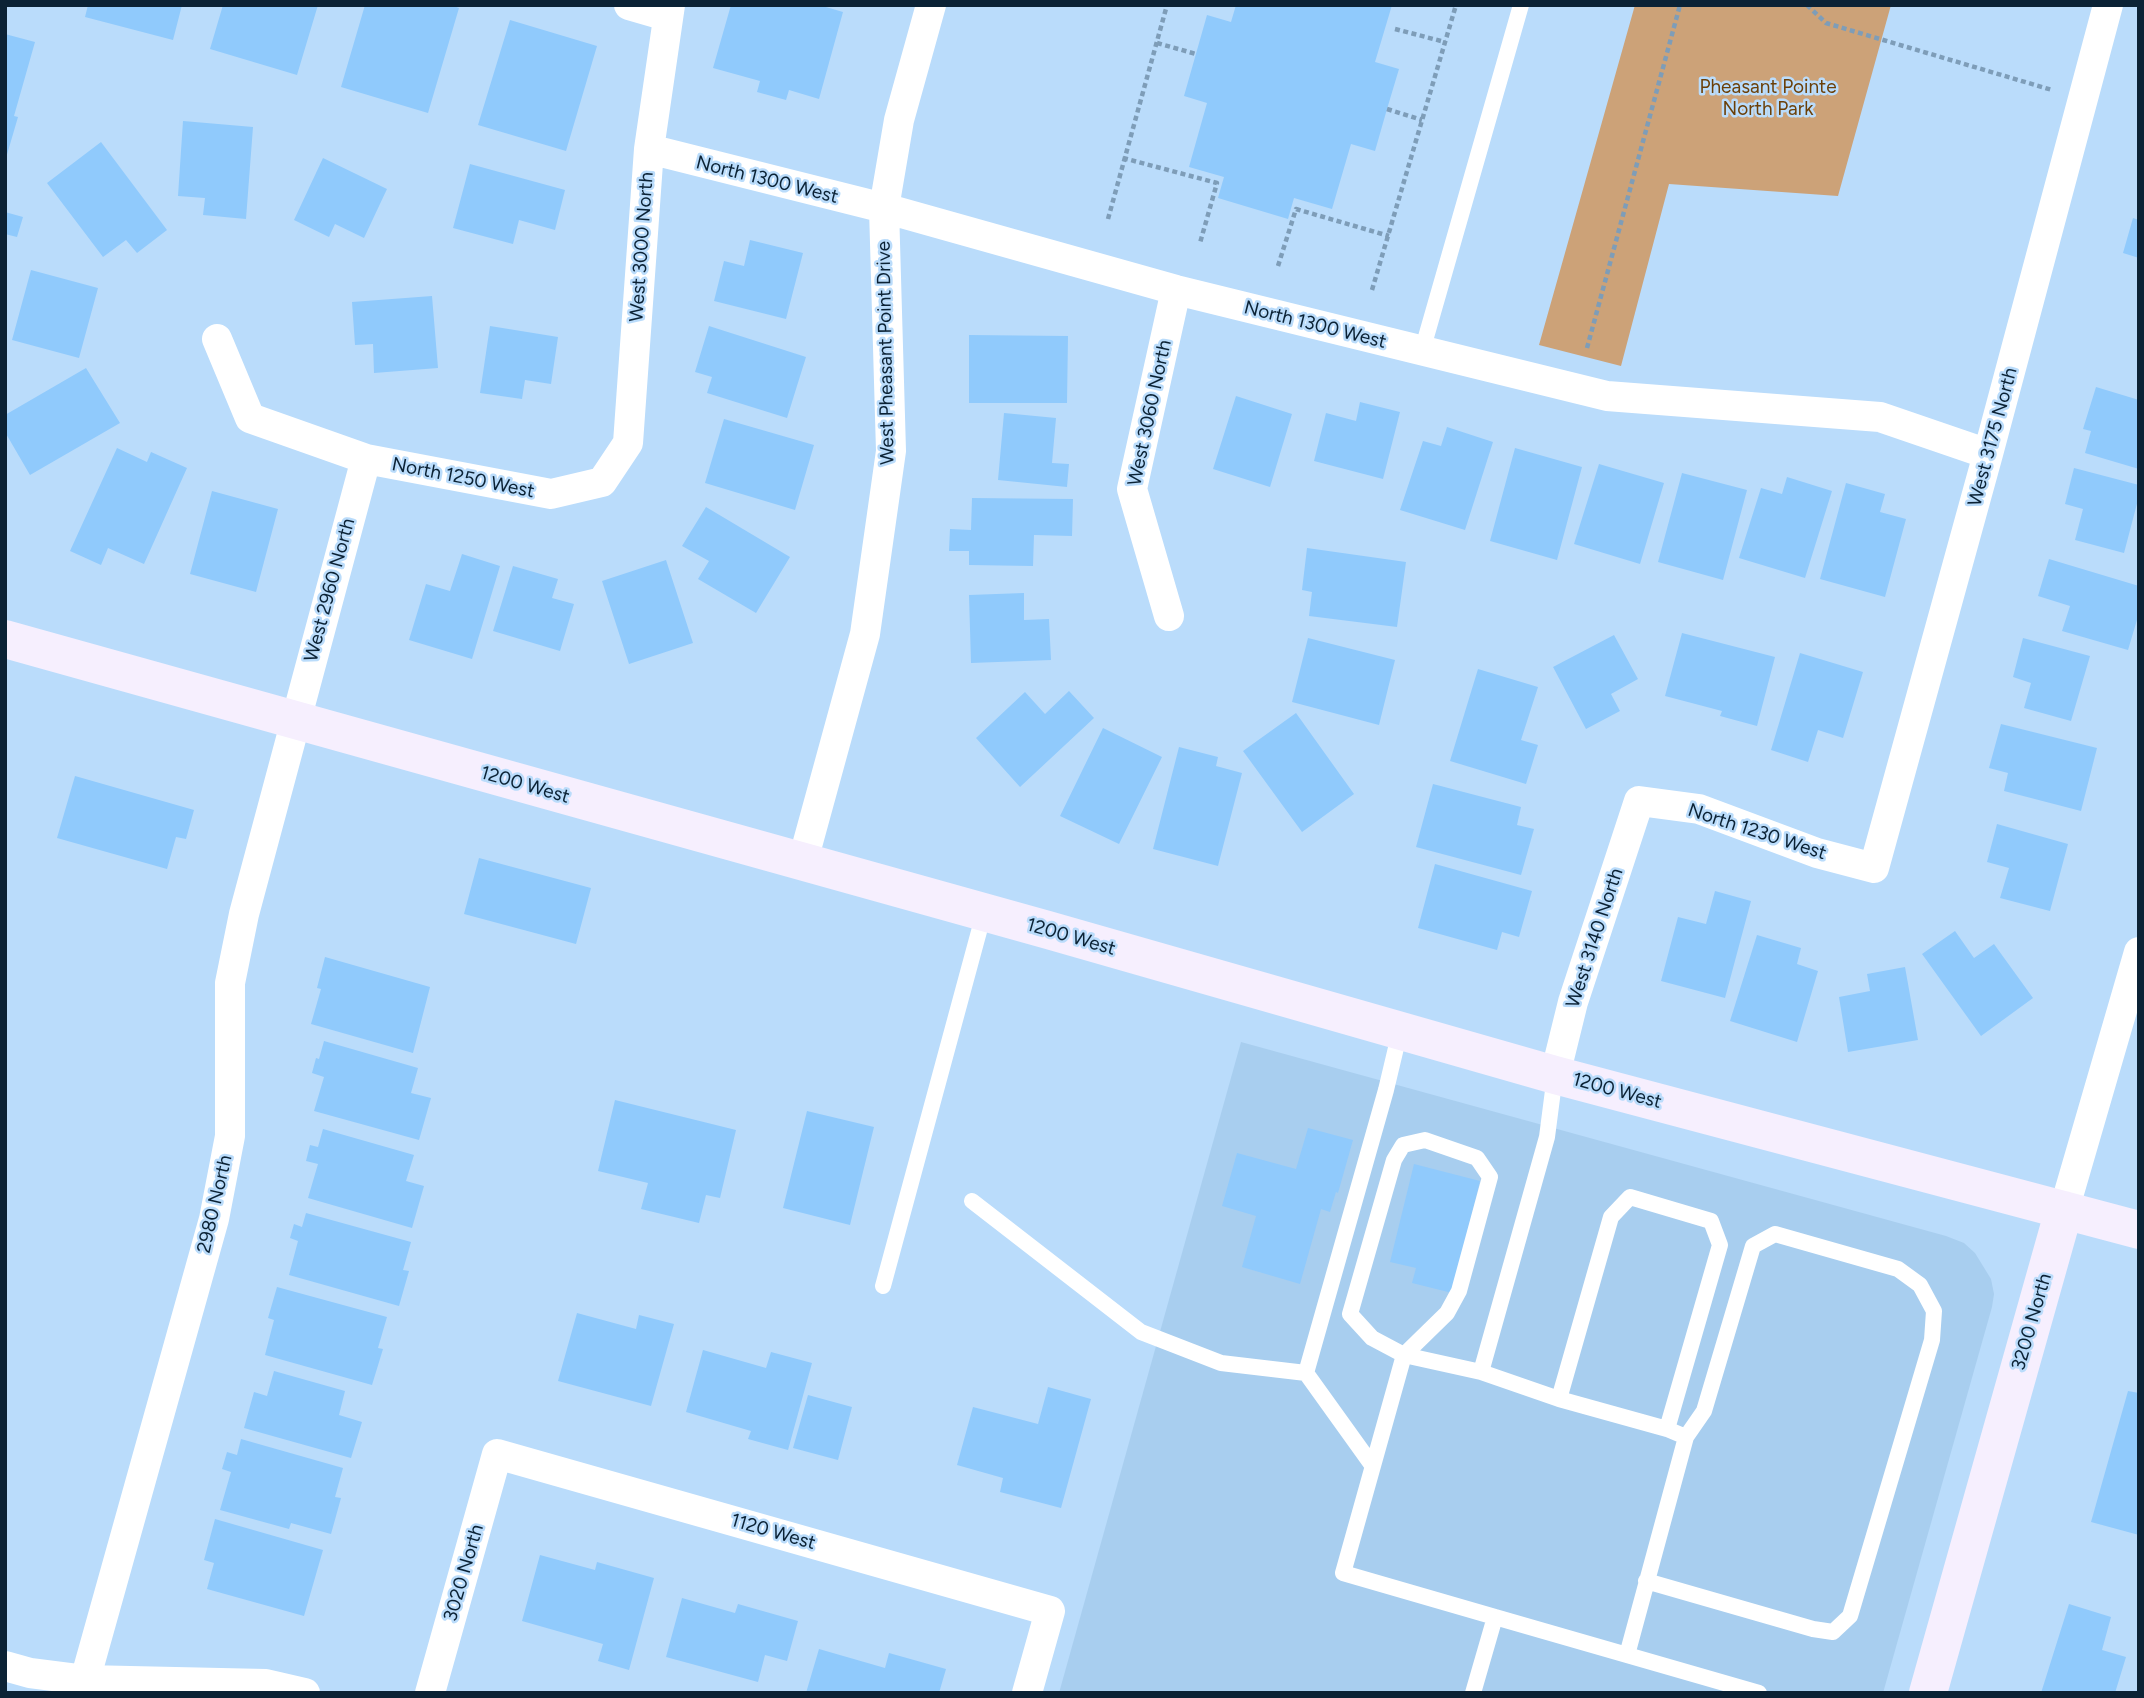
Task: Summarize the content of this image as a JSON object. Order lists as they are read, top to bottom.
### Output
{
  "streets": {
    "main road": ["1200 West", "3200 North"],
    "street": [
      "North 1300 West",
      "West 3000 North",
      "West Pheasant Point Drive",
      "West 3060 North",
      "West 3175 North",
      "North 1250 West",
      "West 2960 North",
      "North 1230 West",
      "West 3140 North",
      "2980 North",
      "1120 West",
      "3020 North"
    ]
  },
  "crossings": [
    ["North 1300 West", "West 3000 North"],
    ["North 1300 West", "West Pheasant Point Drive"],
    ["North 1300 West", "West 3060 North"],
    ["North 1300 West", "West 3175 North"],
    ["West 3000 North", "North 1250 West"],
    ["West Pheasant Point Drive", "1200 West"],
    ["West 3175 North", "North 1230 West"],
    ["North 1250 West", "West 2960 North"],
    ["West 2960 North", "1200 West"],
    ["West 2960 North", "2980 North"],
    ["1200 West", "West 3140 North"],
    ["1200 West", "2980 North"],
    ["1200 West", "3200 North"],
    ["North 1230 West", "West 3140 North"],
    ["1120 West", "3020 North"]
  ],
  "parks": ["Pheasant Pointe North Park"]
}
